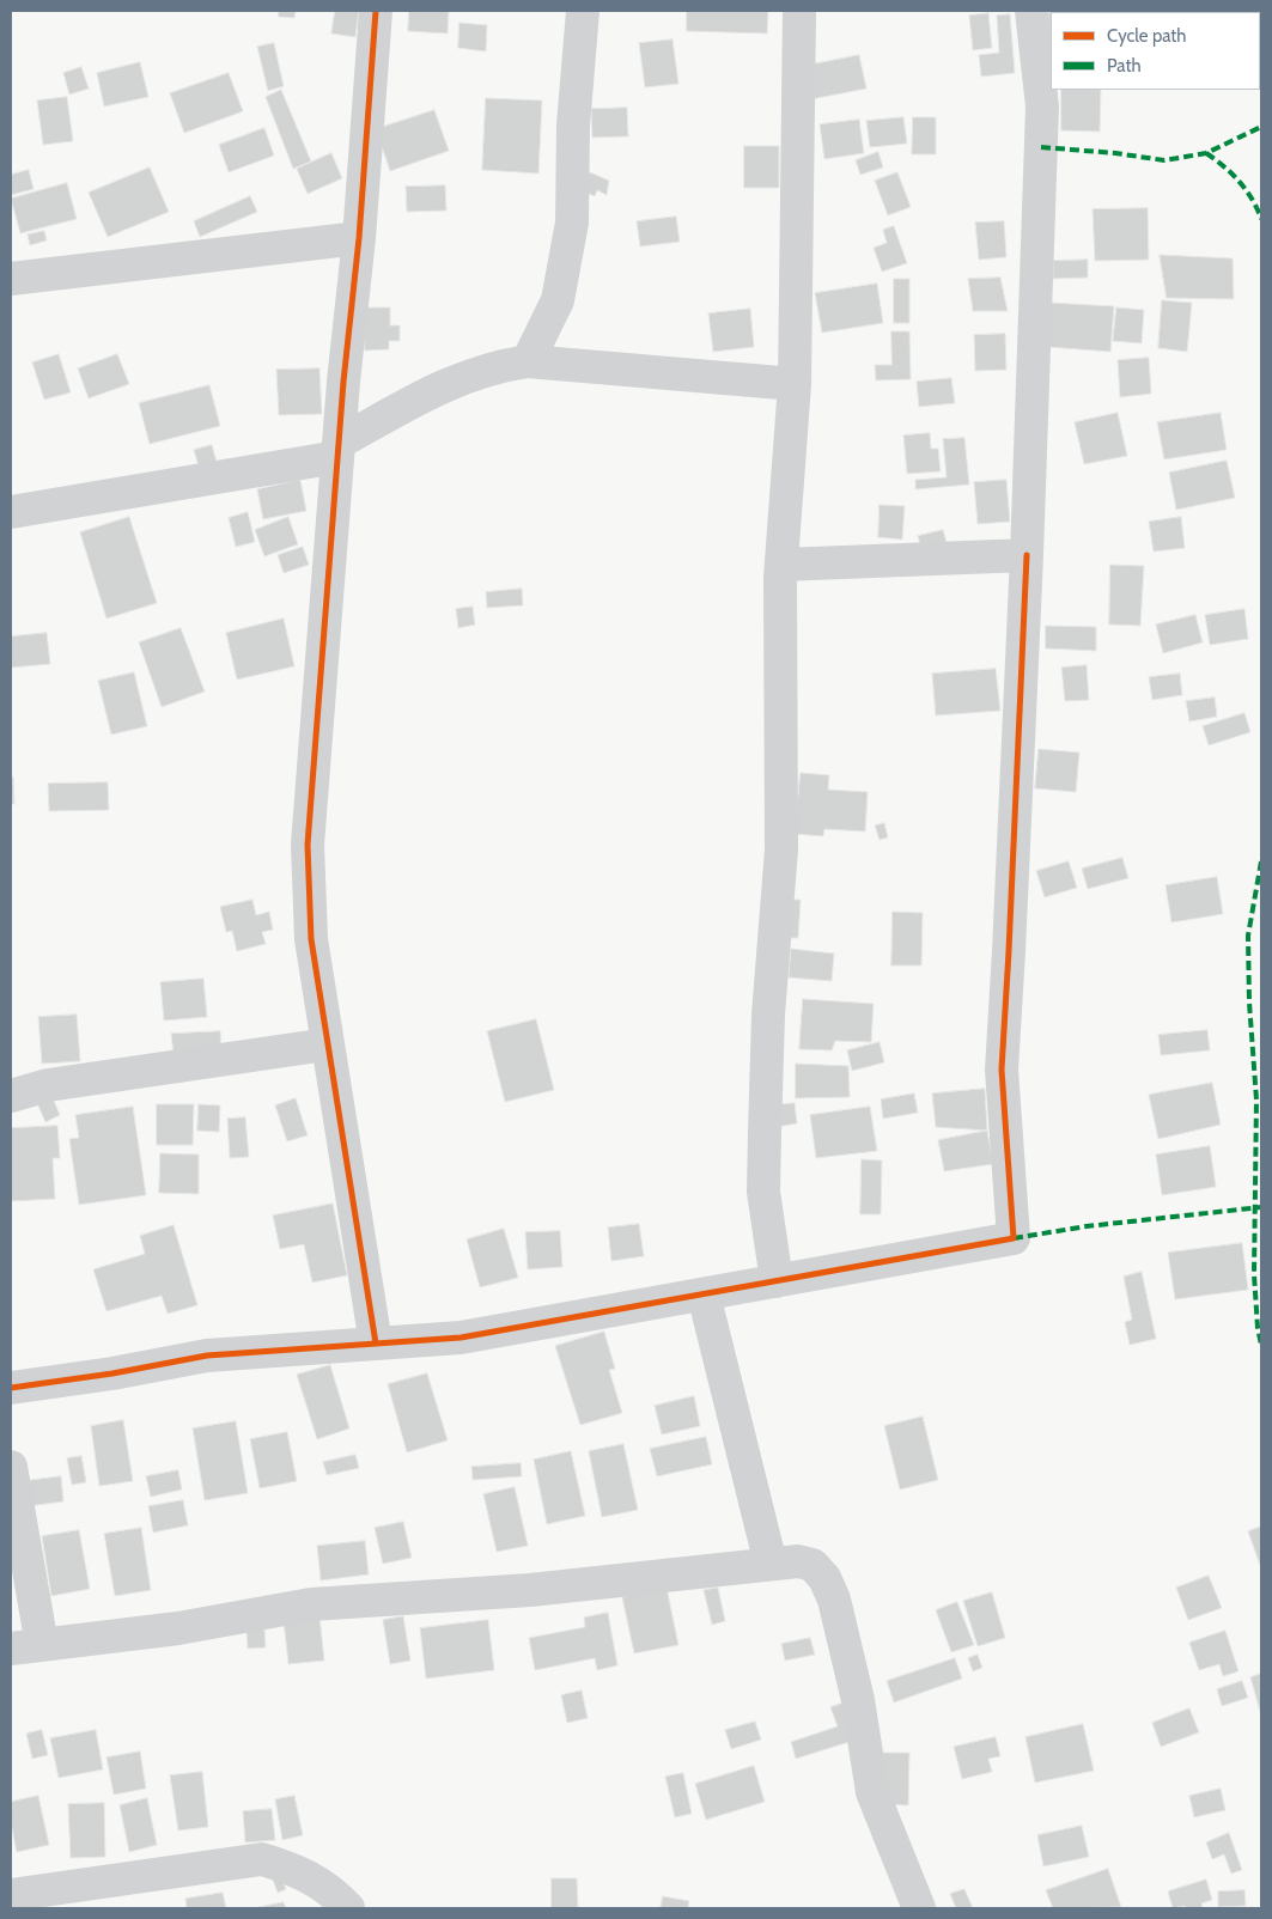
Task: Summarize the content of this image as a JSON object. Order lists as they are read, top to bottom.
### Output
{
  "legend": ["Cycle path", "Path"]
}
